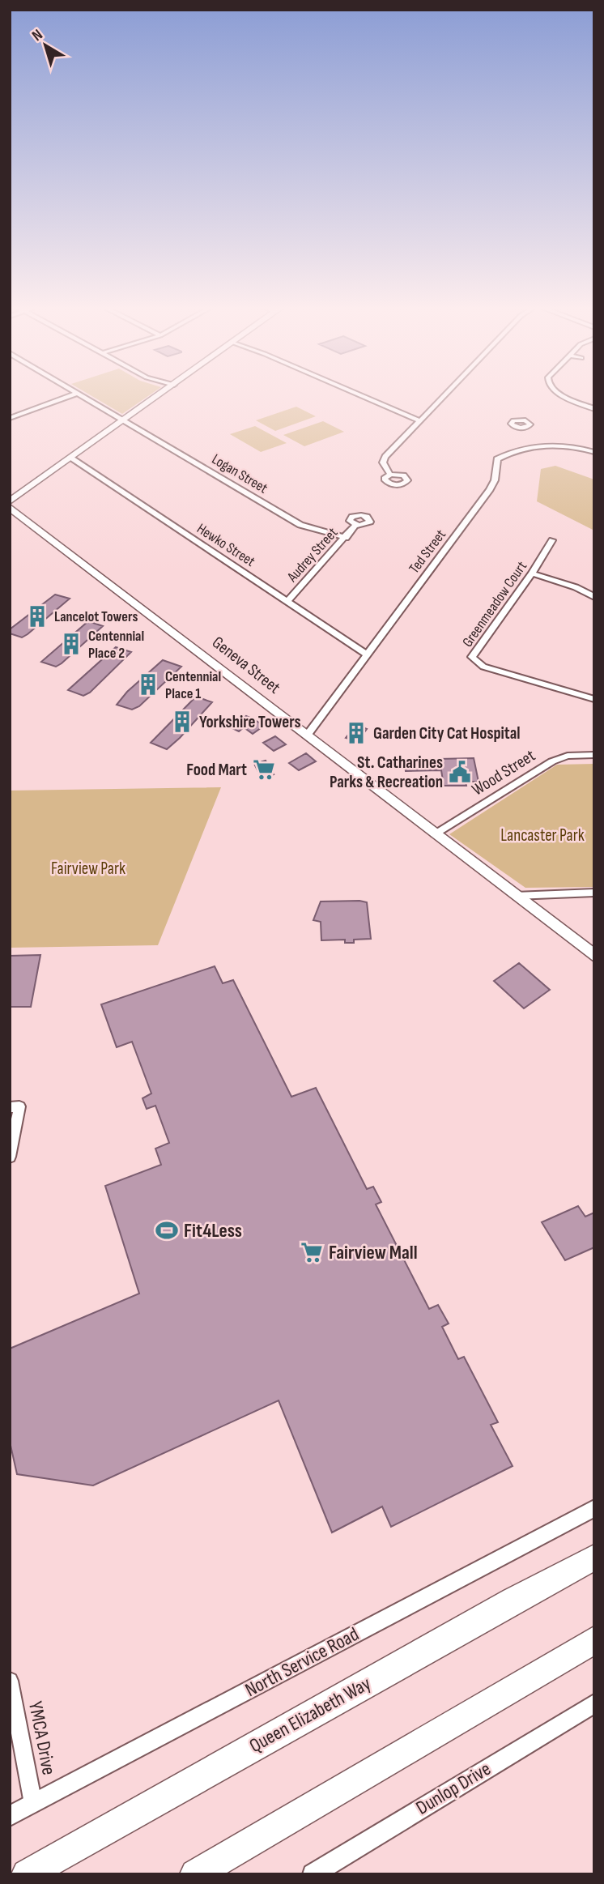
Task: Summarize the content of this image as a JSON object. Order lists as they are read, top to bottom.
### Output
{
  "streets": {
    "highway": ["Queen Elizabeth Way"],
    "main road": ["Geneva Street"],
    "street": [
      "Logan Street",
      "Hewko Street",
      "Ted Street",
      "Audrey Street",
      "Greenmeadow Court",
      "Wood Street",
      "North Service Road",
      "YMCA Drive",
      "Dunlop Drive"
    ]
  },
  "crossings": [
    ["Logan Street", "Audrey Street"],
    ["Hewko Street", "Ted Street"],
    ["Hewko Street", "Audrey Street"],
    ["Ted Street", "Geneva Street"],
    ["Geneva Street", "Wood Street"],
    ["North Service Road", "YMCA Drive"]
  ],
  "parks": ["Lancaster Park", "Fairview Park"],
  "places": {
    "building": [
      "Lancelot Towers",
      "Centennial Place 2",
      "Centennial Place 1",
      "Yorkshire Towers",
      "Garden City Cat Hospital"
    ],
    "supermarket": ["Food Mart", "Fairview Mall"],
    "public building": ["St. Catharines Parks & Recreation"],
    "sports": ["Fit4Less"]
  },
  "north": "top left"
}
